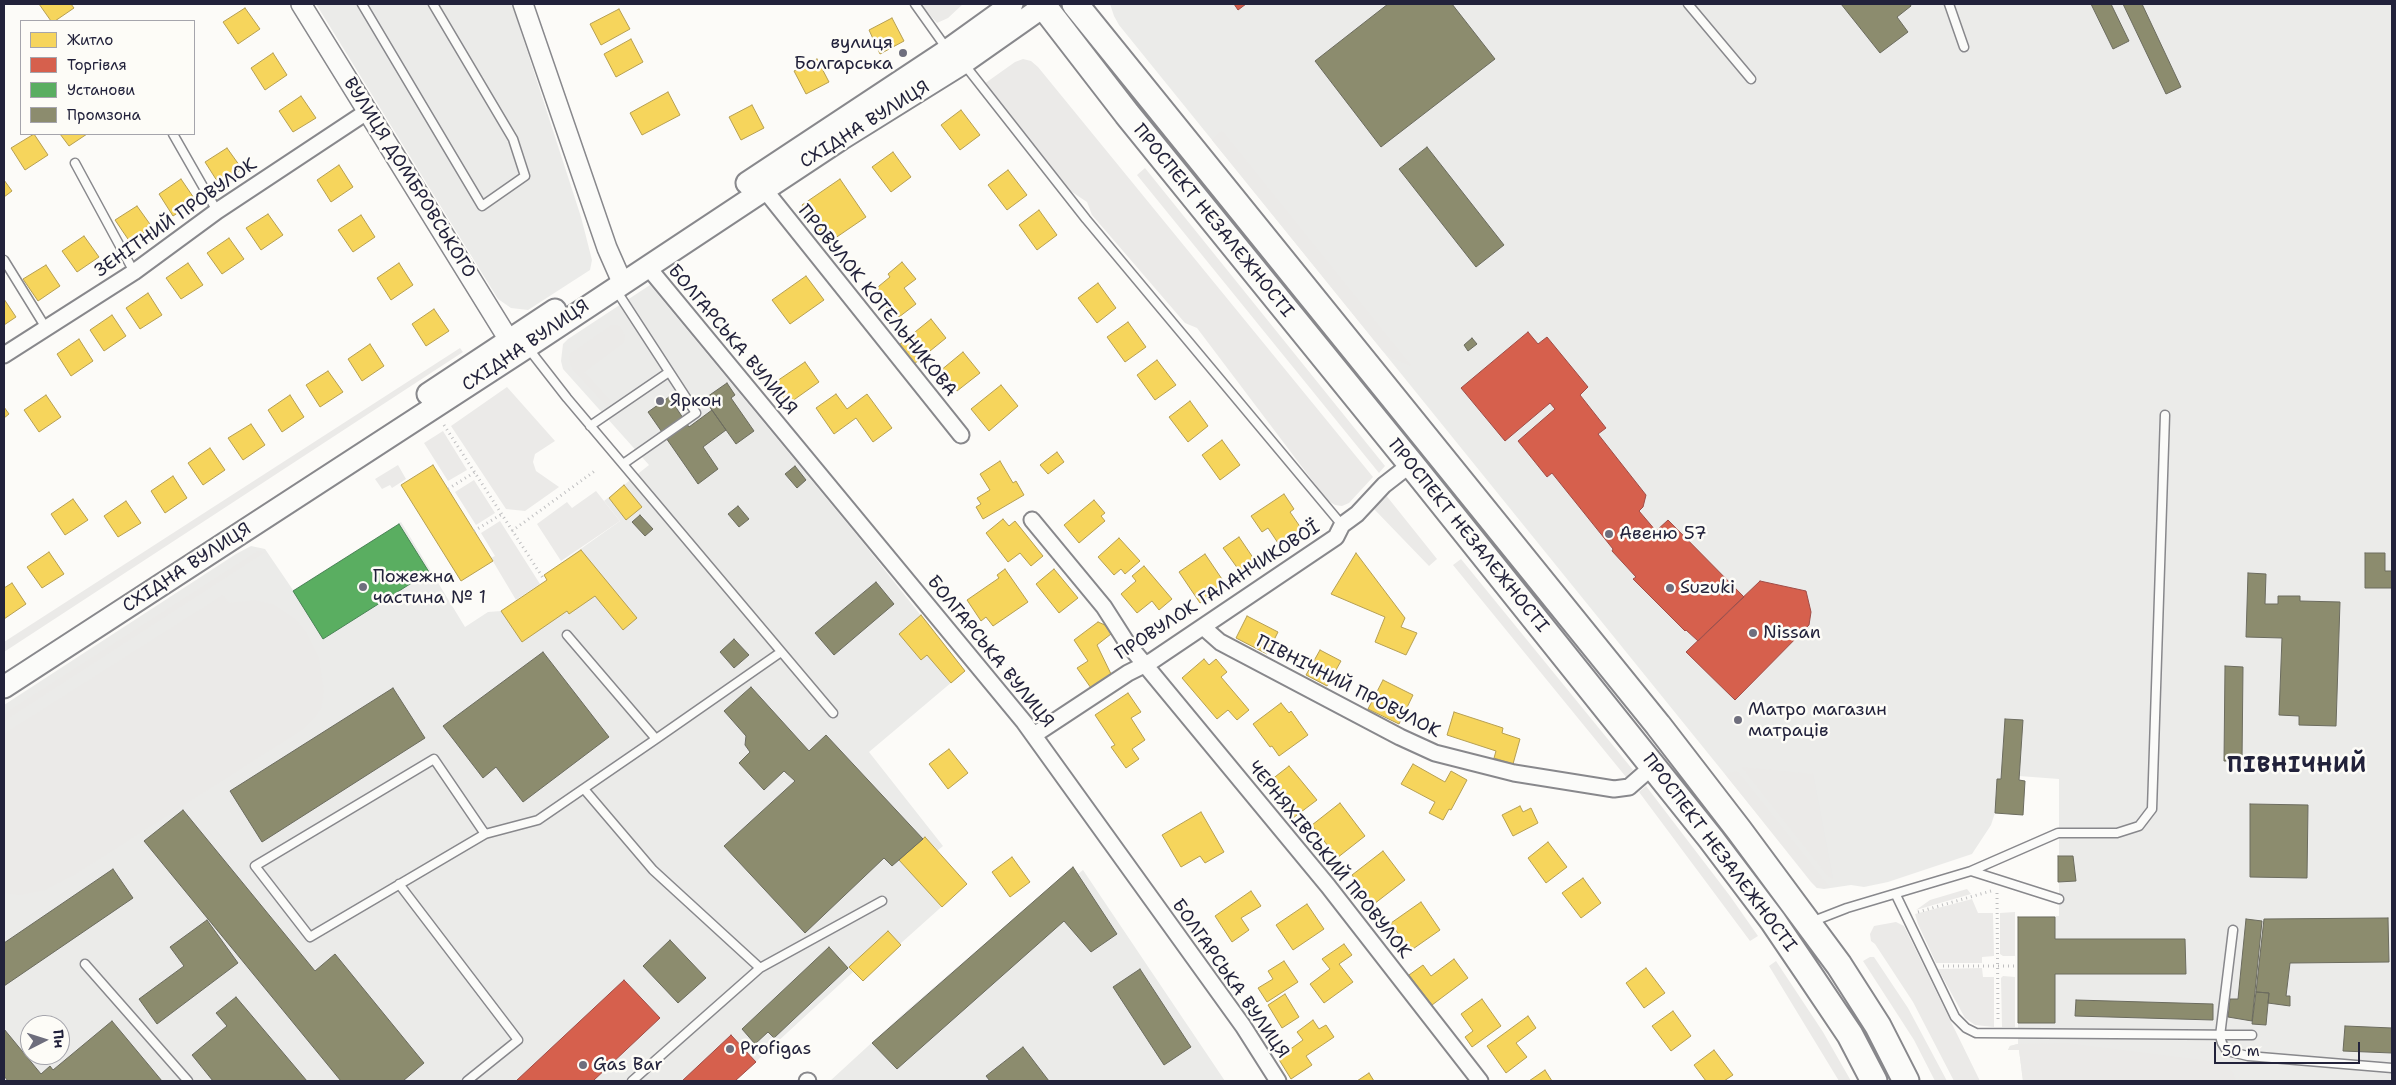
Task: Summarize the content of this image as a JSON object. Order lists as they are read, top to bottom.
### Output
{
  "streets": {
    "main road": ["СХІДНА ВУЛИЦЯ", "ПРОСПЕКТ НЕЗАЛЕЖНОСТІ"],
    "street": [
      "ВУЛИЦЯ ДОМБРОВСЬКОГО",
      "ЗЕНІТНИЙ ПРОВУЛОК",
      "ПРОВУЛОК КОТЕЛЬНИКОВА",
      "БОЛГАРСЬКА ВУЛИЦЯ",
      "ПРОВУЛОК ГАЛАНЧИКОВОЇ",
      "ПІВНІЧНИЙ ПРОВУЛОК",
      "ЧЕРНЯХІВСЬКИЙ ПРОВУЛОК"
    ]
  },
  "crossings": [
    ["СХІДНА ВУЛИЦЯ", "ВУЛИЦЯ ДОМБРОВСЬКОГО"],
    ["СХІДНА ВУЛИЦЯ", "ПРОСПЕКТ НЕЗАЛЕЖНОСТІ"],
    ["СХІДНА ВУЛИЦЯ", "ПРОВУЛОК КОТЕЛЬНИКОВА"],
    ["СХІДНА ВУЛИЦЯ", "БОЛГАРСЬКА ВУЛИЦЯ"],
    ["ВУЛИЦЯ ДОМБРОВСЬКОГО", "ЗЕНІТНИЙ ПРОВУЛОК"],
    ["ПРОСПЕКТ НЕЗАЛЕЖНОСТІ", "ПРОВУЛОК ГАЛАНЧИКОВОЇ"],
    ["ПРОСПЕКТ НЕЗАЛЕЖНОСТІ", "ПІВНІЧНИЙ ПРОВУЛОК"],
    ["БОЛГАРСЬКА ВУЛИЦЯ", "ПРОВУЛОК ГАЛАНЧИКОВОЇ"],
    ["ПРОВУЛОК ГАЛАНЧИКОВОЇ", "ПІВНІЧНИЙ ПРОВУЛОК"],
    ["ПРОВУЛОК ГАЛАНЧИКОВОЇ", "ЧЕРНЯХІВСЬКИЙ ПРОВУЛОК"]
  ],
  "districts": ["ПІВНІЧНИЙ"],
  "places": [
    "вулиця Болгарська",
    "Яркон",
    "Авеню 57",
    "Пожежна частина № 1",
    "Suzuki",
    "Nissan",
    "Матро магазин матраців",
    "Profigas",
    "Gas Bar"
  ],
  "legend": [
    "Житло",
    "Торгівля",
    "Установи",
    "Промзона"
  ],
  "scale_bar": "50 m",
  "north": "right"
}
